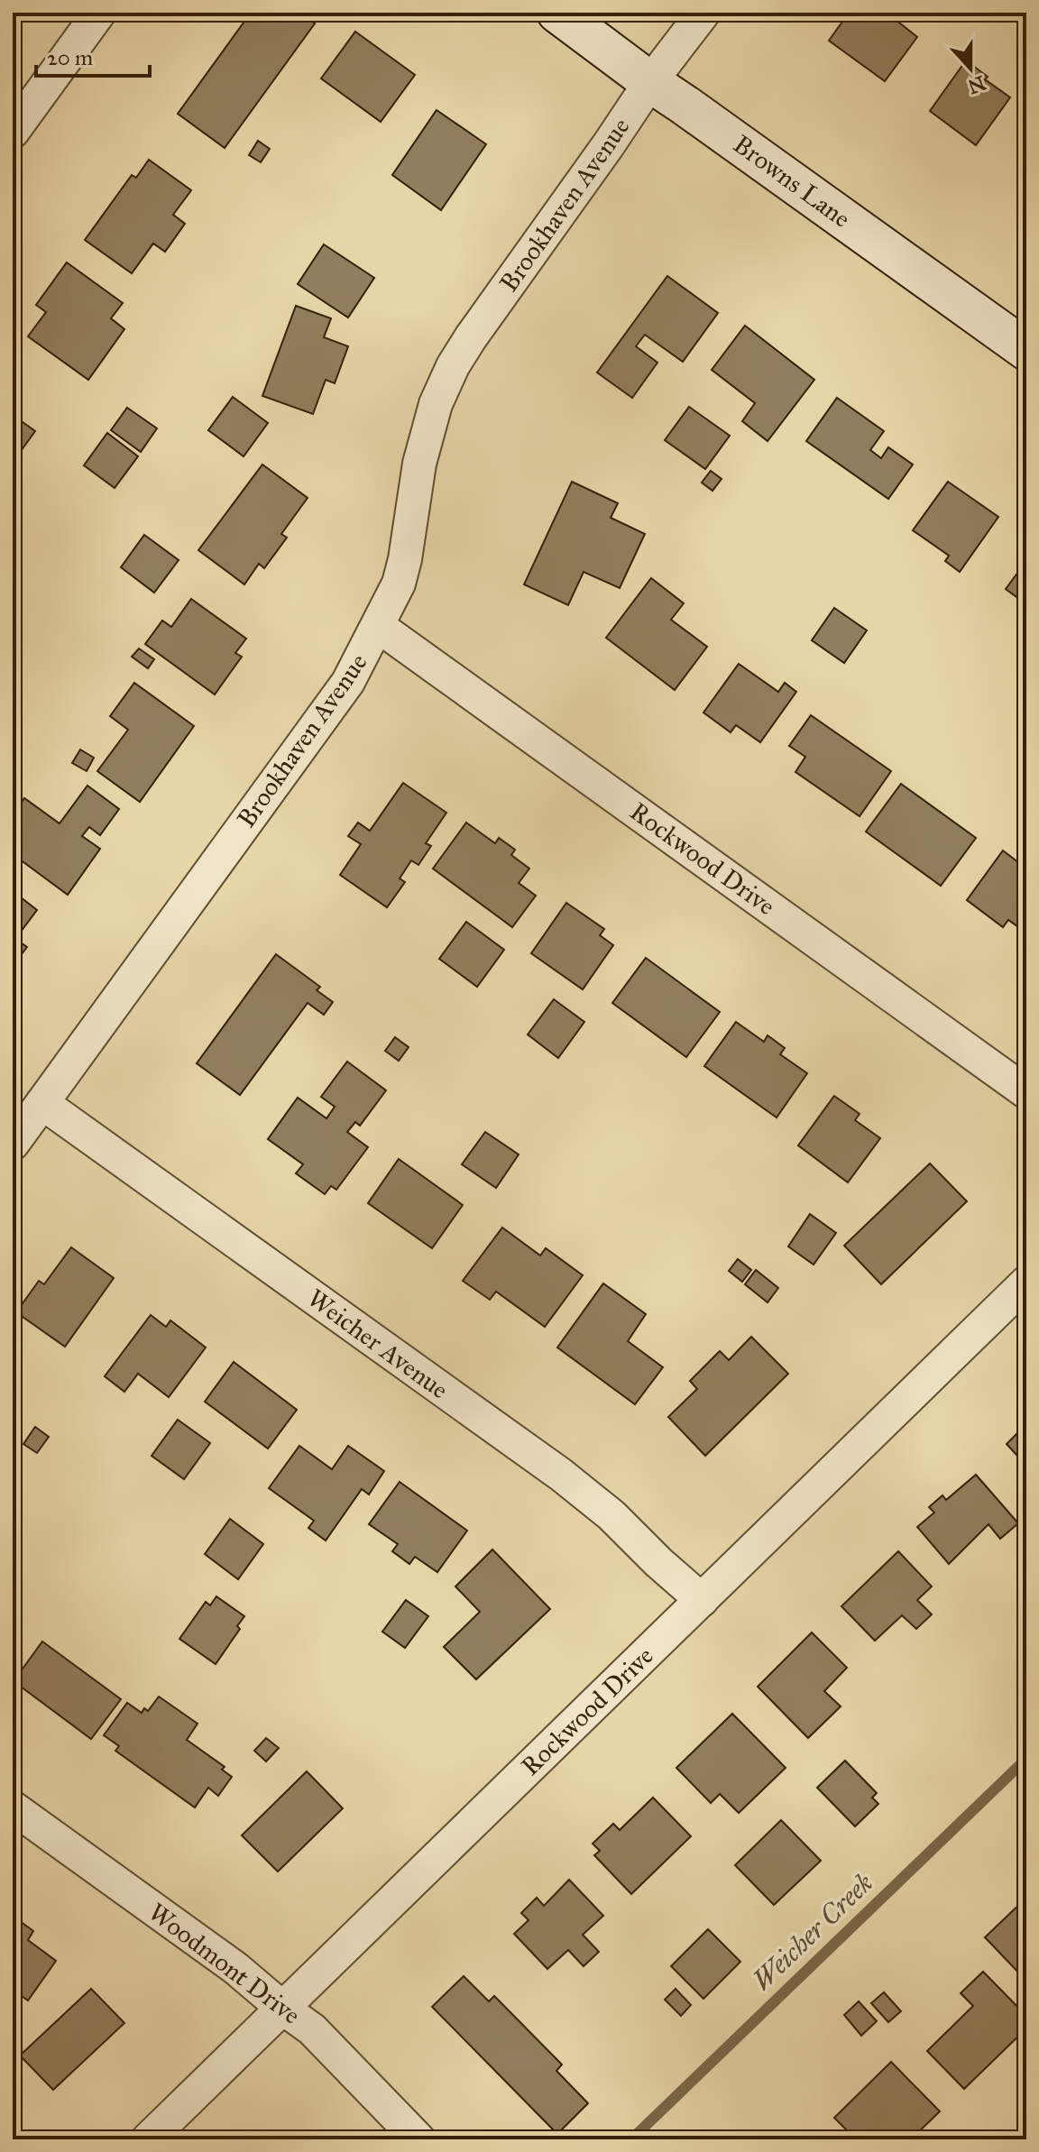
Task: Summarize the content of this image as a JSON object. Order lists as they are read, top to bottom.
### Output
{
  "streets": {
    "street": [
      "Browns Lane",
      "Brookhaven Avenue",
      "Rockwood Drive",
      "Weicher Avenue",
      "Woodmont Drive"
    ]
  },
  "crossings": [
    ["Browns Lane", "Brookhaven Avenue"],
    ["Brookhaven Avenue", "Rockwood Drive"],
    ["Brookhaven Avenue", "Weicher Avenue"],
    ["Rockwood Drive", "Weicher Avenue"],
    ["Rockwood Drive", "Woodmont Drive"]
  ],
  "water": ["Weicher Creek"],
  "scale_bar": "20 m",
  "north": "bottom"
}
